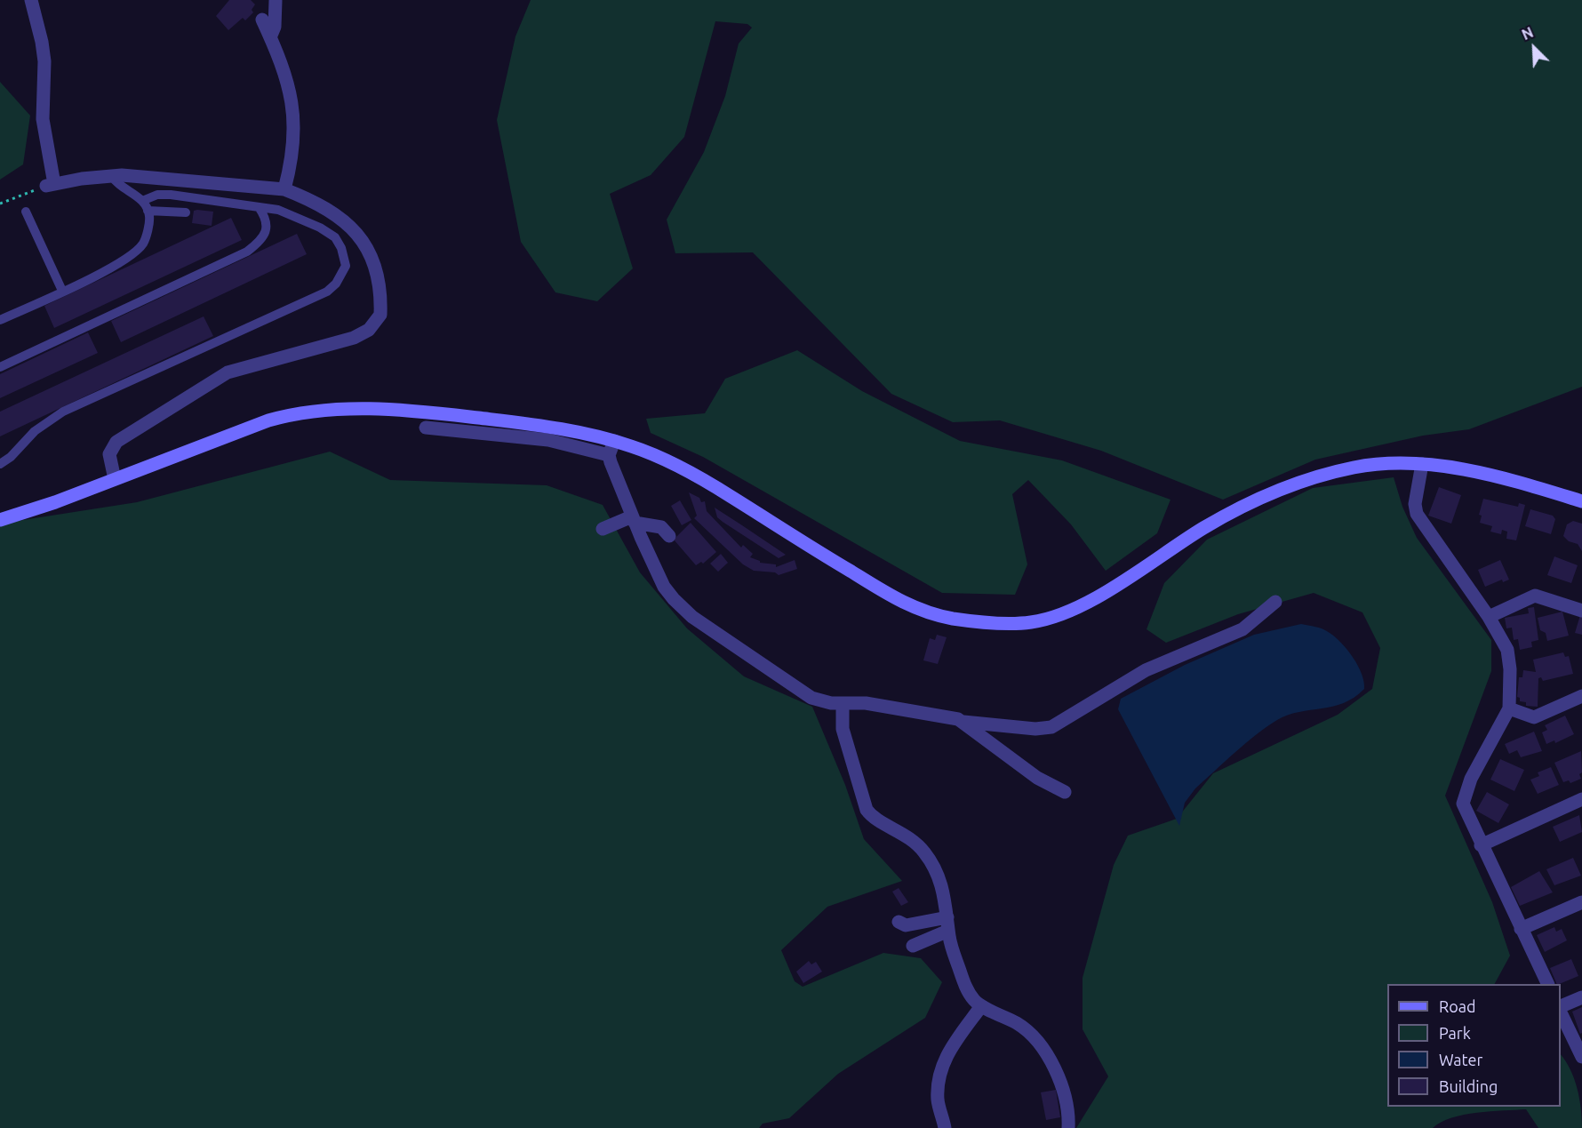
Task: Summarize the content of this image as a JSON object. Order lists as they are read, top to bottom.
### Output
{
  "legend": [
    "Road",
    "Park",
    "Water",
    "Building"
  ],
  "north": "top left"
}
